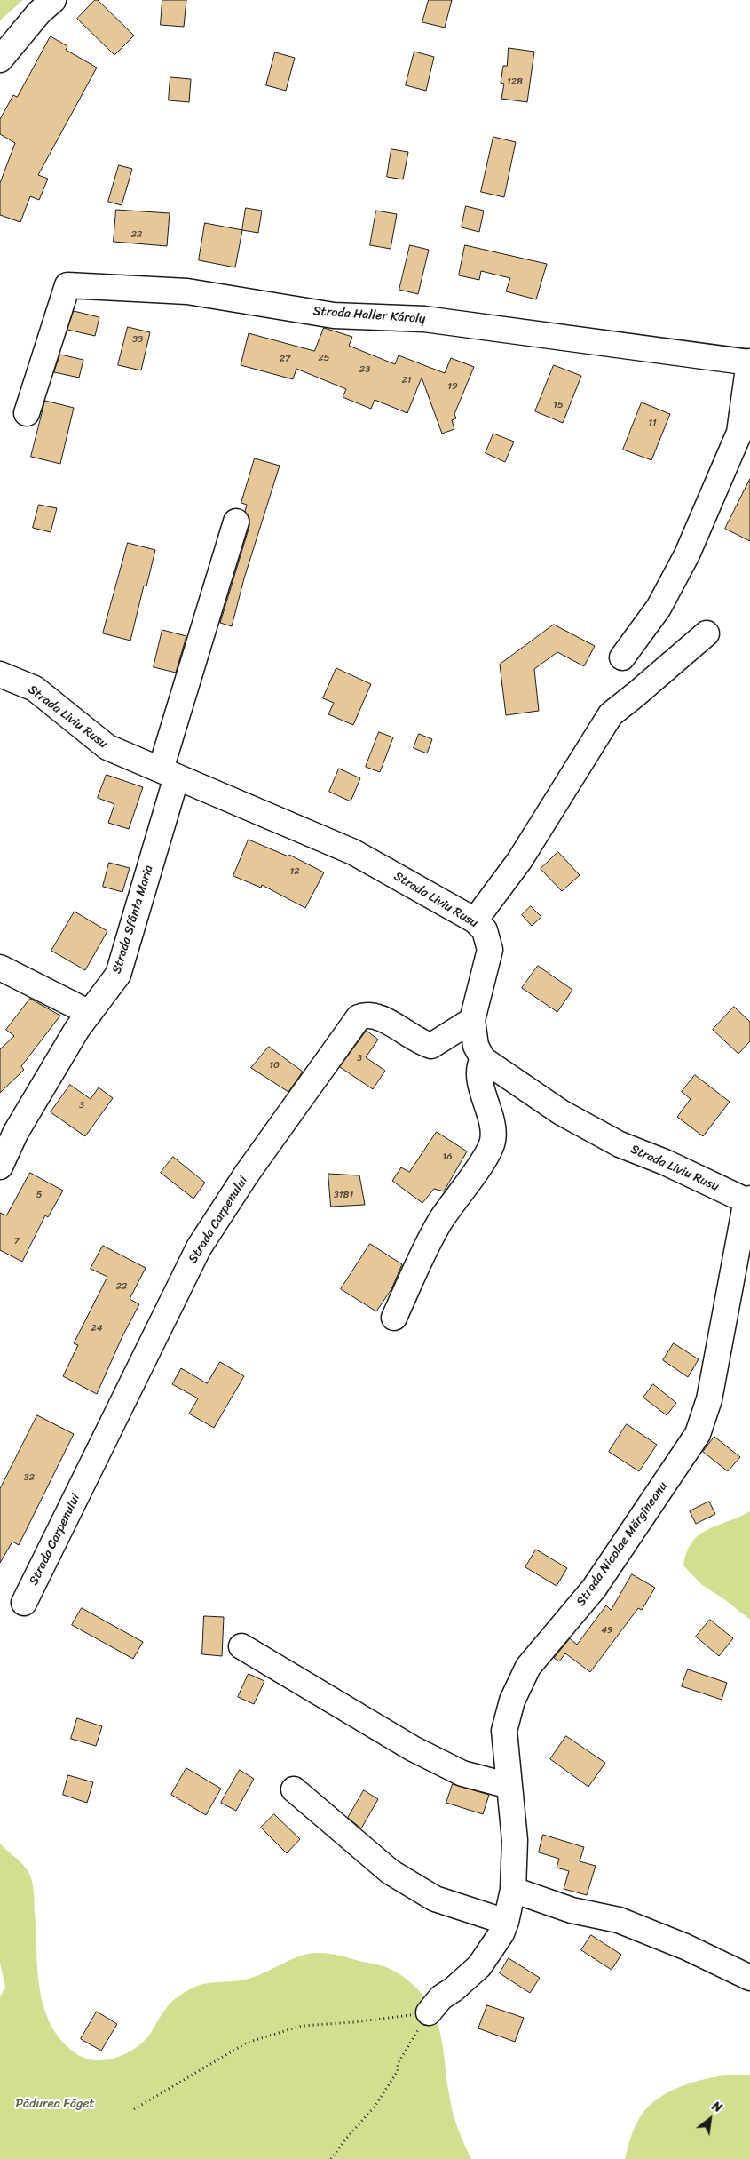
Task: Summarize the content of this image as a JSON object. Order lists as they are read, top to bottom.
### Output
{
  "streets": {
    "street": [
      "Strada Haller Károly",
      "Strada Liviu Rusu",
      "Strada Sfânta Maria",
      "Strada Carpenului",
      "Strada Nicolae Mărgineanu"
    ]
  },
  "crossings": [
    ["Strada Liviu Rusu", "Strada Sfânta Maria"],
    ["Strada Liviu Rusu", "Strada Carpenului"],
    ["Strada Liviu Rusu", "Strada Nicolae Mărgineanu"]
  ],
  "parks": ["Pădurea Făget"],
  "house_numbers": [
    "12B",
    "22",
    "33",
    "25",
    "27",
    "23",
    "21",
    "19",
    "15",
    "11",
    "12",
    "3",
    "10",
    "3",
    "16",
    "5",
    "31B1",
    "7",
    "22",
    "24",
    "32",
    "49"
  ],
  "north": "top right"
}
